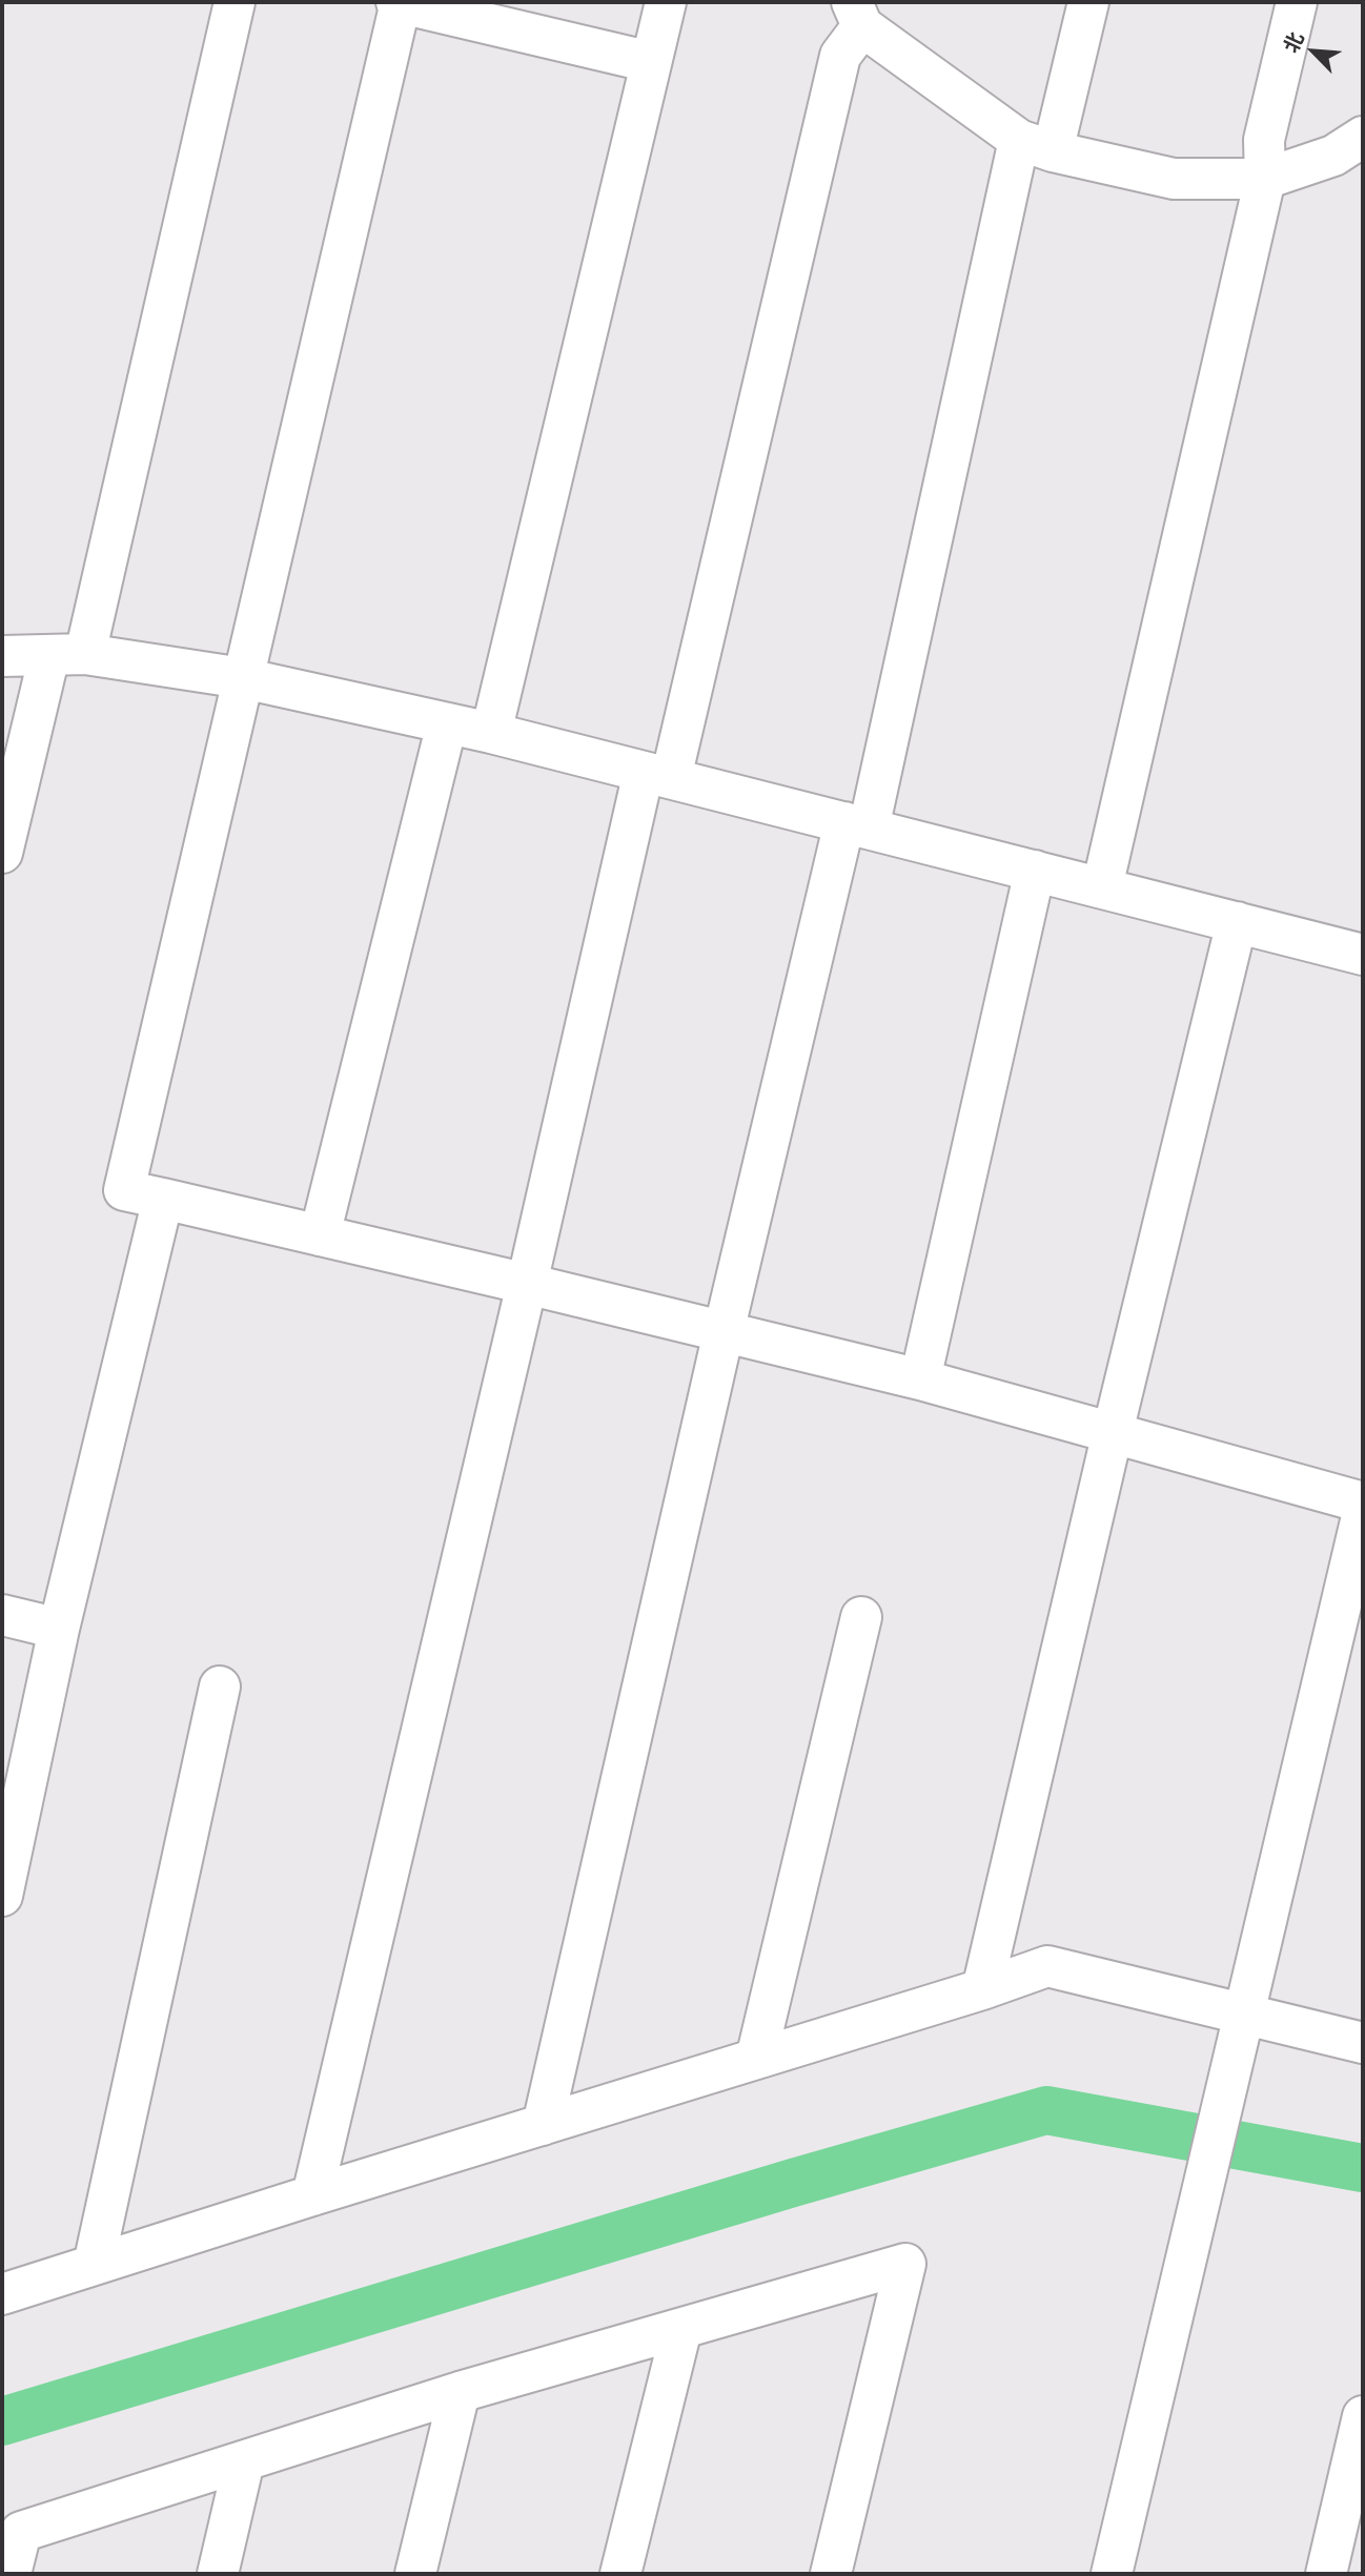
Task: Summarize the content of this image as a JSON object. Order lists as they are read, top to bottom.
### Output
{
  "north": "top left"
}
